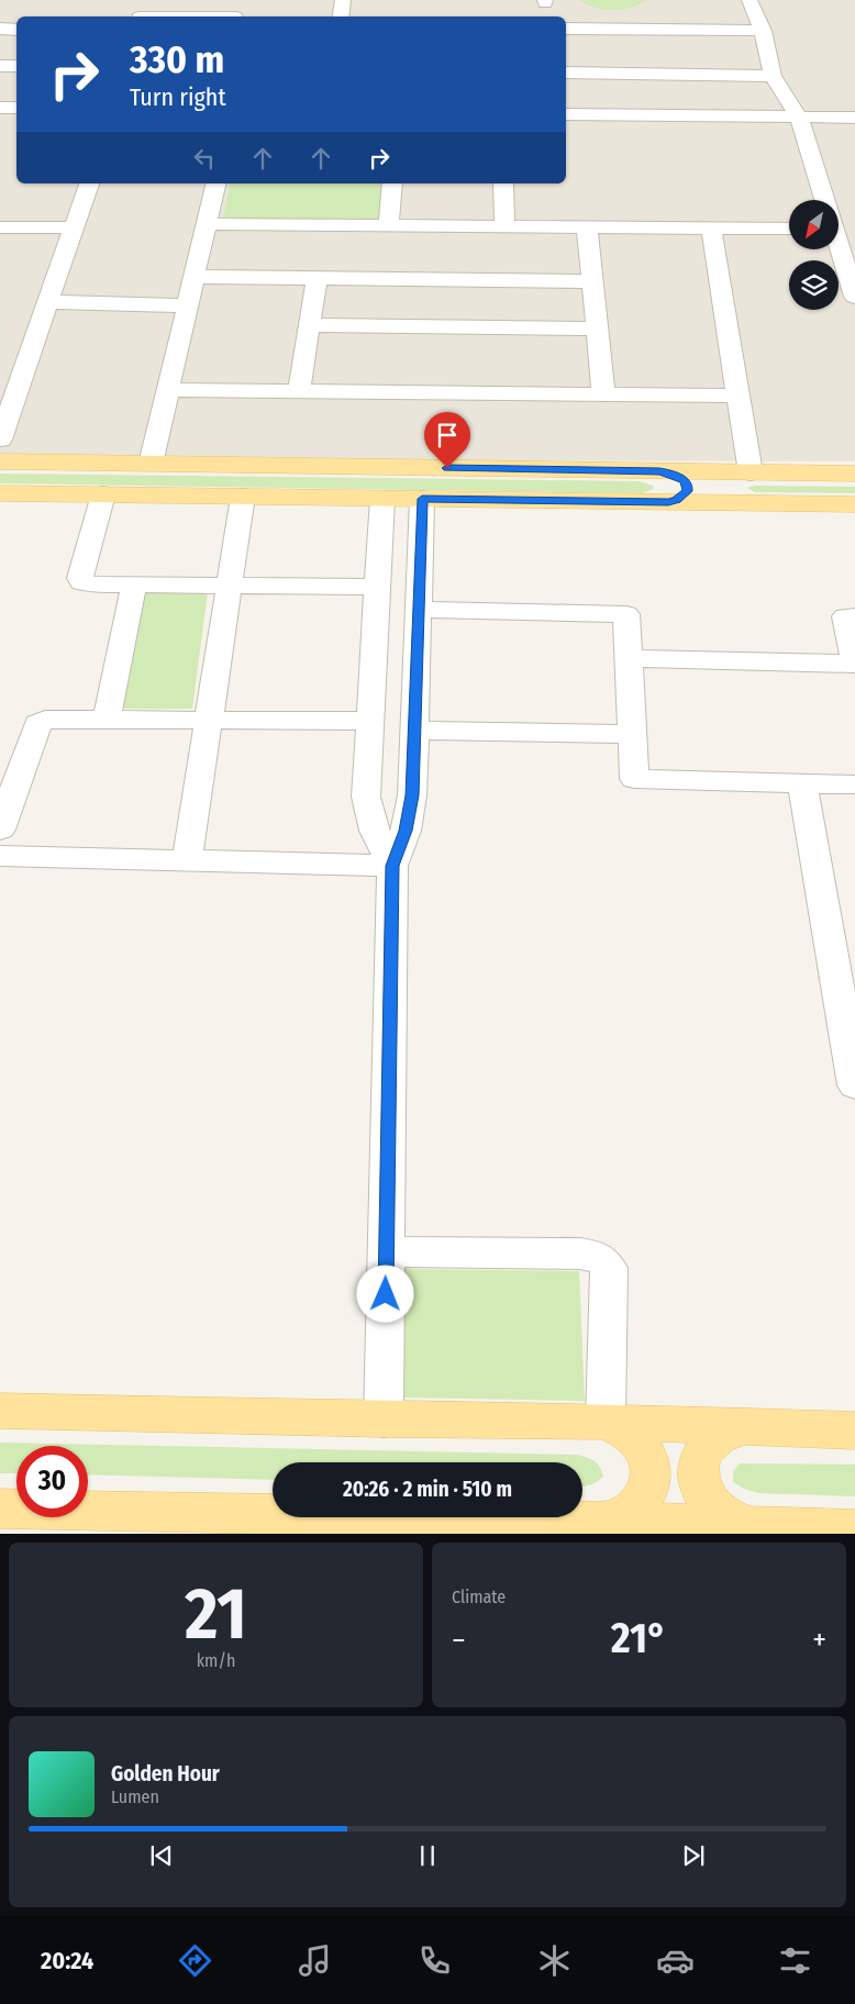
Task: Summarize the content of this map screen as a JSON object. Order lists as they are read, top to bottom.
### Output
{
  "north": "bottom left",
  "page": {
    "turn": ["330 m", "Turn right"],
    "limit": "30",
    "trip": "20:26 · 2 min · 510 m",
    "tile": [
      ["21", "km/h"],
      "Climate"
    ],
    "heat": ["−", "21°", "+"],
    "song": ["Golden Hour", "Lumen"],
    "tabs": "20:24"
  }
}
